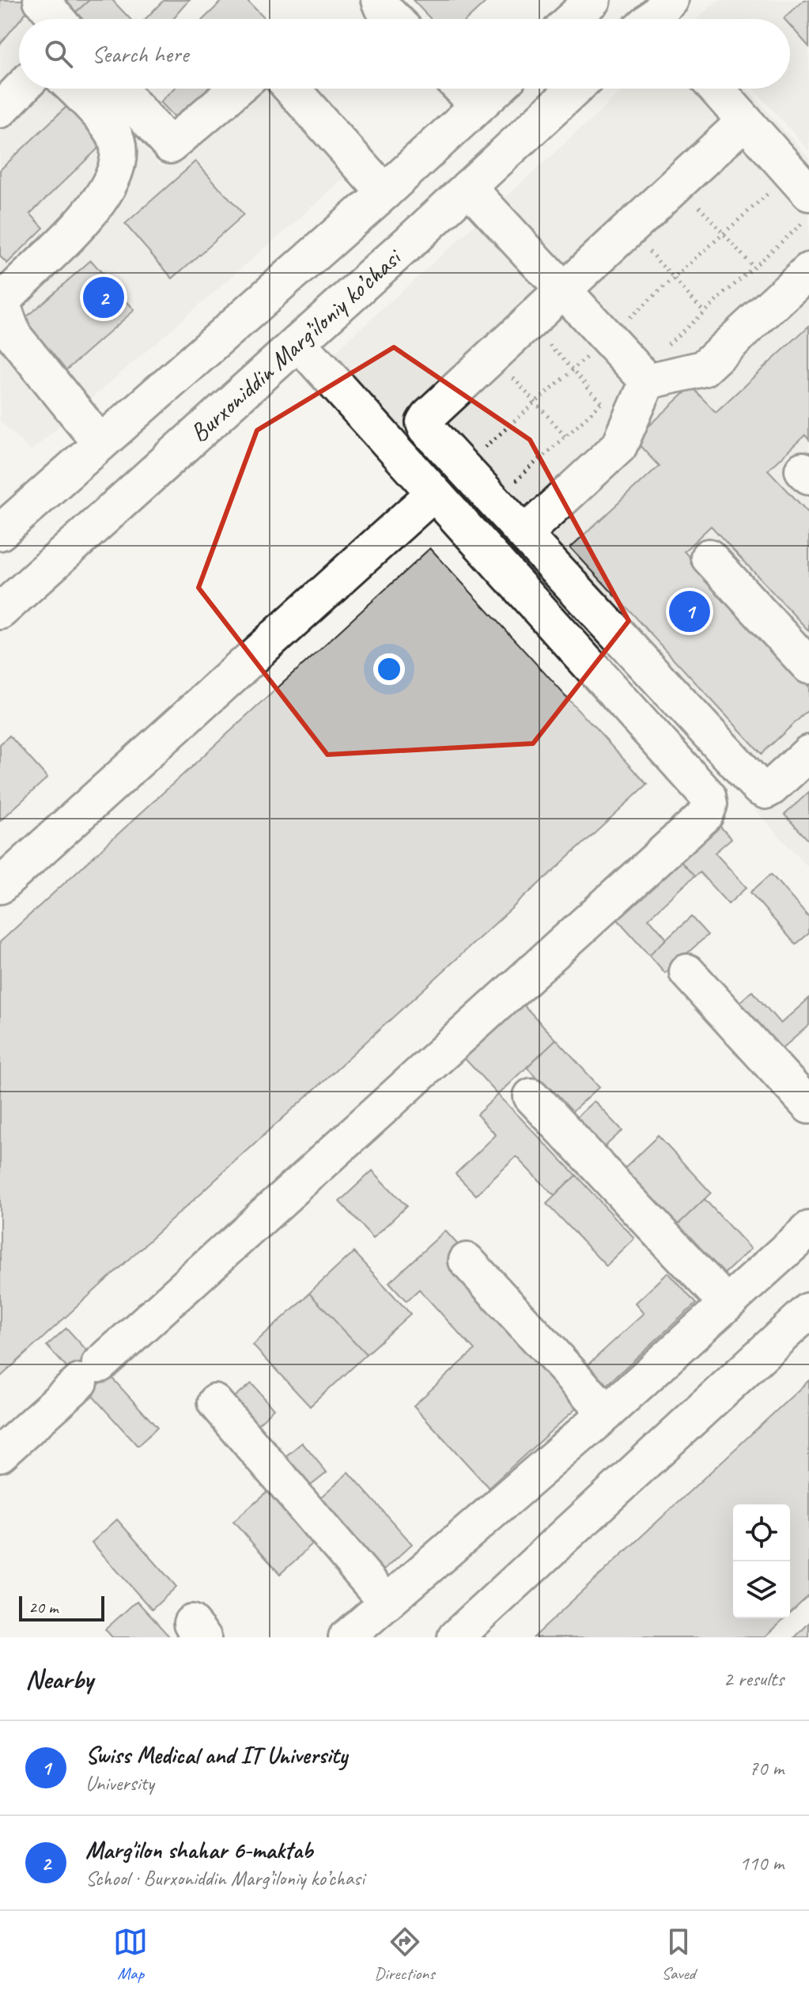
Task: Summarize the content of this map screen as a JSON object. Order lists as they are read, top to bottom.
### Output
{
  "streets": {
    "main road": ["Burxoniddin Marg’iloniy ko’chasi"]
  },
  "scale_bar": "20 m",
  "page": {
    "search": "Search here",
    "pins": ["2", "1"],
    "scale": "20 m",
    "heading": ["Nearby", "2 results"],
    "list": [
      {
        "mark": "1",
        "name": "Swiss Medical and IT University",
        "note": "University",
        "value": "70 m"
      },
      {
        "mark": "2",
        "name": "Marg'ilon shahar 6-maktab",
        "note": "School · Burxoniddin Marg’iloniy ko’chasi",
        "value": "110 m"
      }
    ],
    "nav": ["Map", "Directions", "Saved"]
  }
}
